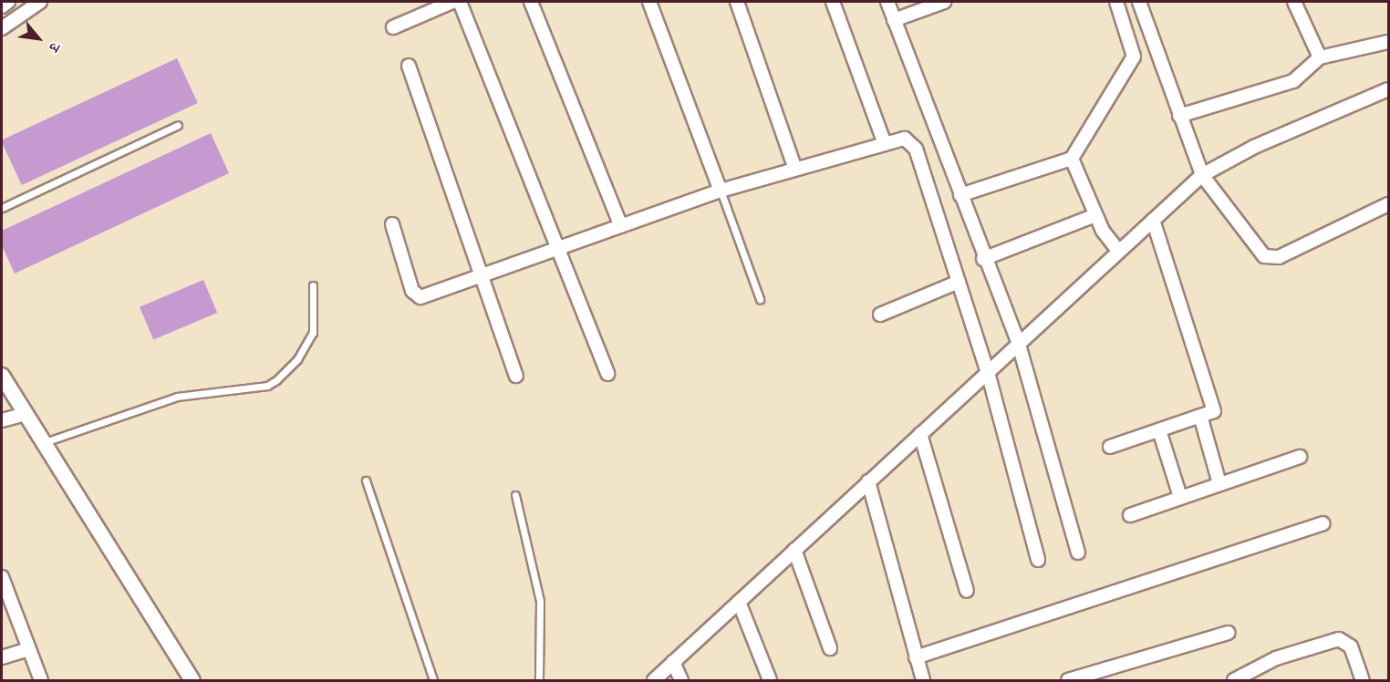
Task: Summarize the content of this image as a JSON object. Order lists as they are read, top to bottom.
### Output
{
  "north": "bottom right"
}
